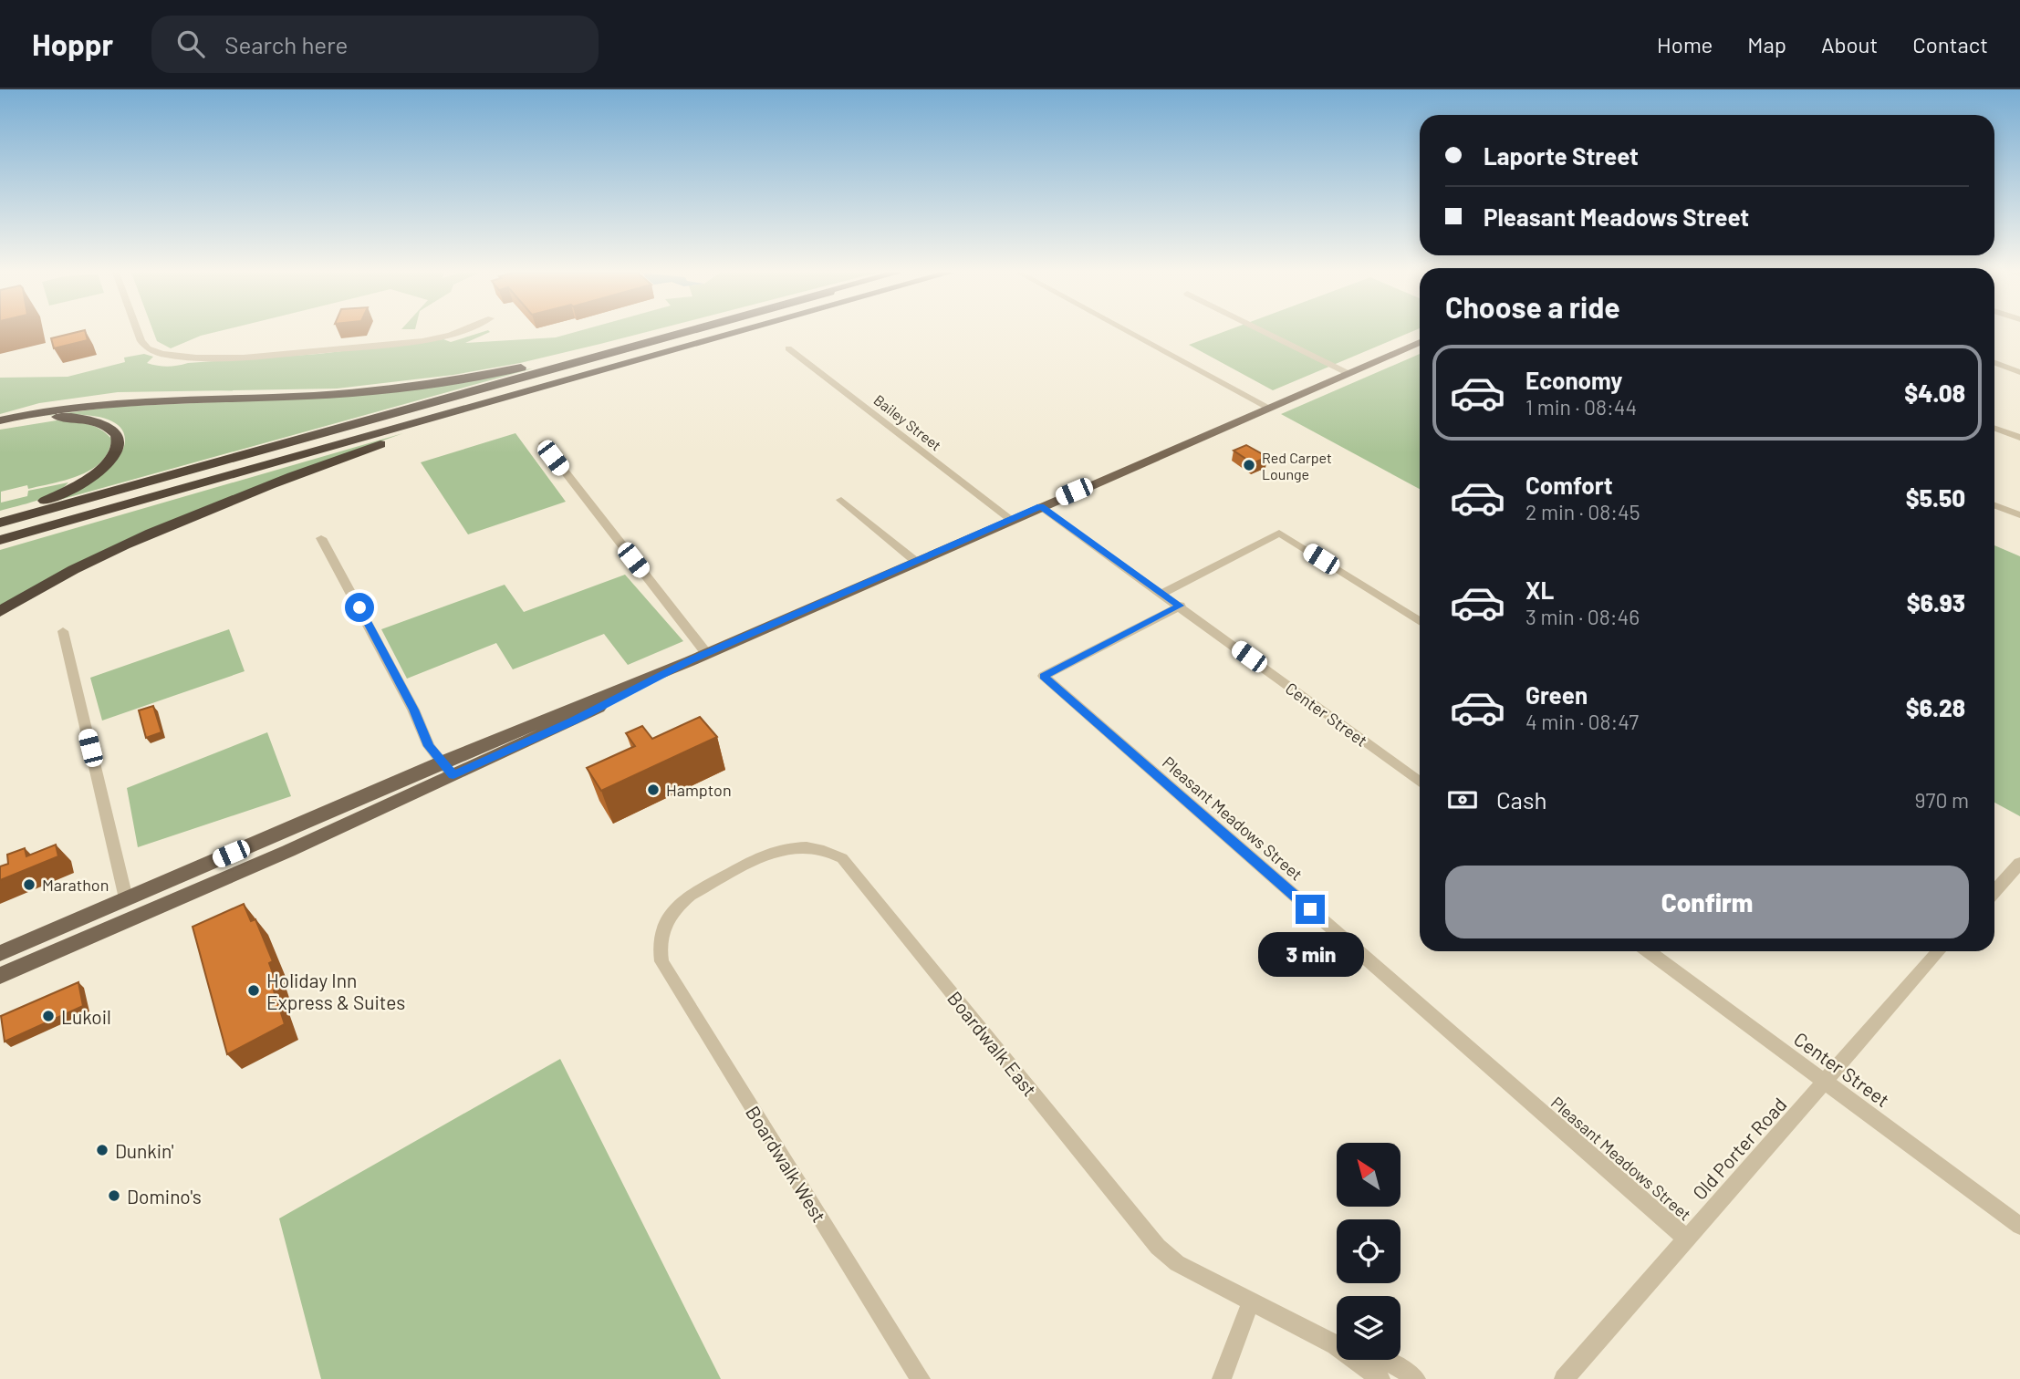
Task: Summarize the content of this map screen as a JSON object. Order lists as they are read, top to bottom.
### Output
{
  "streets": {
    "street": [
      "Bailey Street",
      "Center Street",
      "Pleasant Meadows Street",
      "Boardwalk East",
      "Old Porter Road",
      "Boardwalk West"
    ]
  },
  "crossings": [
    ["Center Street", "Pleasant Meadows Street"],
    ["Center Street", "Old Porter Road"],
    ["Pleasant Meadows Street", "Old Porter Road"],
    ["Boardwalk East", "Boardwalk West"]
  ],
  "places": [
    "Red Carpet Lounge",
    "Hampton",
    "Marathon",
    "Holiday Inn Express & Suites",
    "Lukoil",
    "Dunkin'",
    "Domino's"
  ],
  "north": "top left",
  "page": {
    "header": "Hoppr",
    "search": "Search here",
    "nav": [
      "Home",
      "Map",
      "About",
      "Contact"
    ],
    "banner": ["Laporte Street", "Pleasant Meadows Street"],
    "heading": "Choose a ride",
    "list": [
      {
        "name": "Economy",
        "note": "1 min · 08:44",
        "value": "$4.08"
      },
      {
        "name": "Comfort",
        "note": "2 min · 08:45",
        "value": "$5.50"
      },
      {
        "name": "XL",
        "note": "3 min · 08:46",
        "value": "$6.93"
      },
      {
        "name": "Green",
        "note": "4 min · 08:47",
        "value": "$6.28"
      }
    ],
    "pay": ["Cash", "970 m"],
    "buttons": "Confirm",
    "bubble": "3 min"
  }
}
